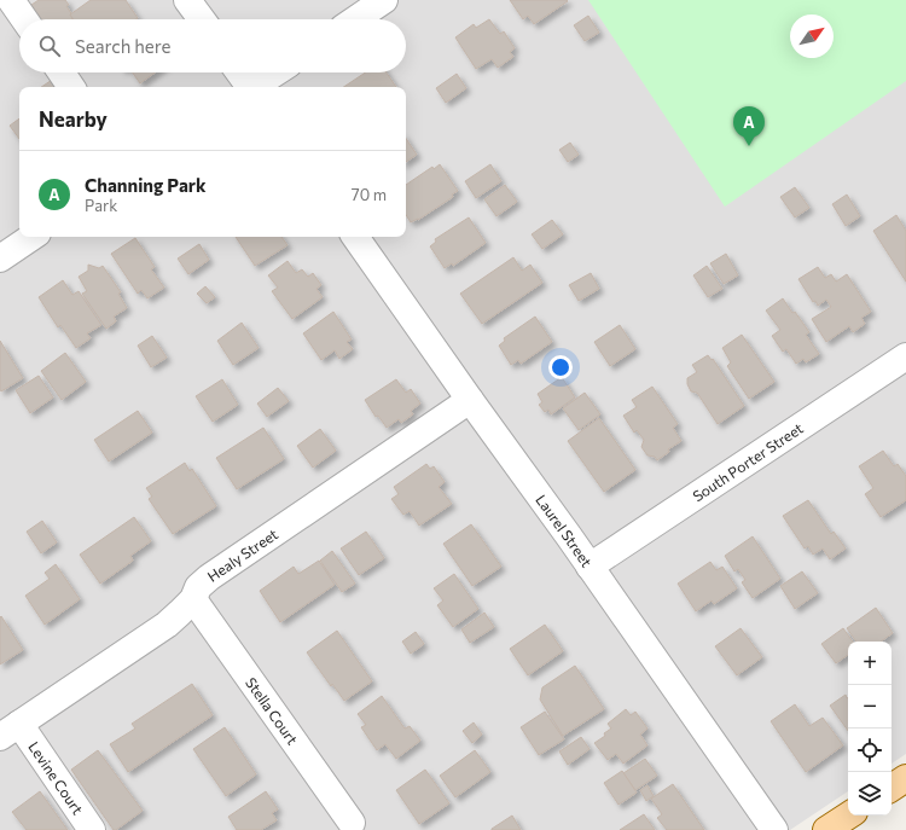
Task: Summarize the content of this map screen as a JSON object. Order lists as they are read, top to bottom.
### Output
{
  "streets": {
    "street": [
      "South Porter Street",
      "Laurel Street",
      "Healy Street",
      "Stella Court",
      "Levine Court"
    ]
  },
  "crossings": [
    ["South Porter Street", "Laurel Street"],
    ["Laurel Street", "Healy Street"],
    ["Healy Street", "Stella Court"],
    ["Healy Street", "Levine Court"]
  ],
  "north": "top right",
  "page": {
    "search": "Search here",
    "heading": "Nearby",
    "pins": "A",
    "list": [
      {
        "mark": "A",
        "name": "Channing Park",
        "note": "Park",
        "value": "70 m"
      }
    ],
    "map_buttons": ["+", "−"]
  }
}
